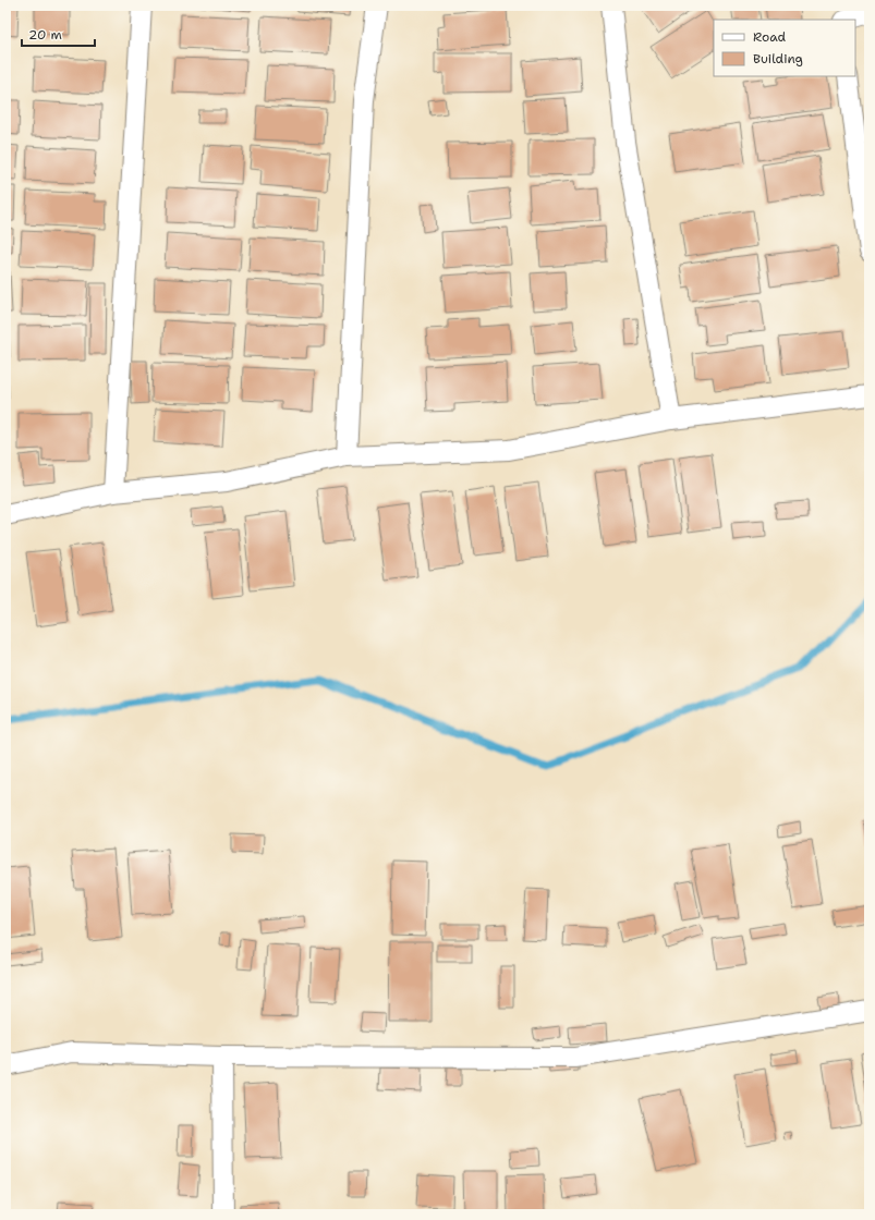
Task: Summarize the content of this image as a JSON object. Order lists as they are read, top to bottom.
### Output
{
  "legend": ["Road", "Building"],
  "scale_bar": "20 m"
}
